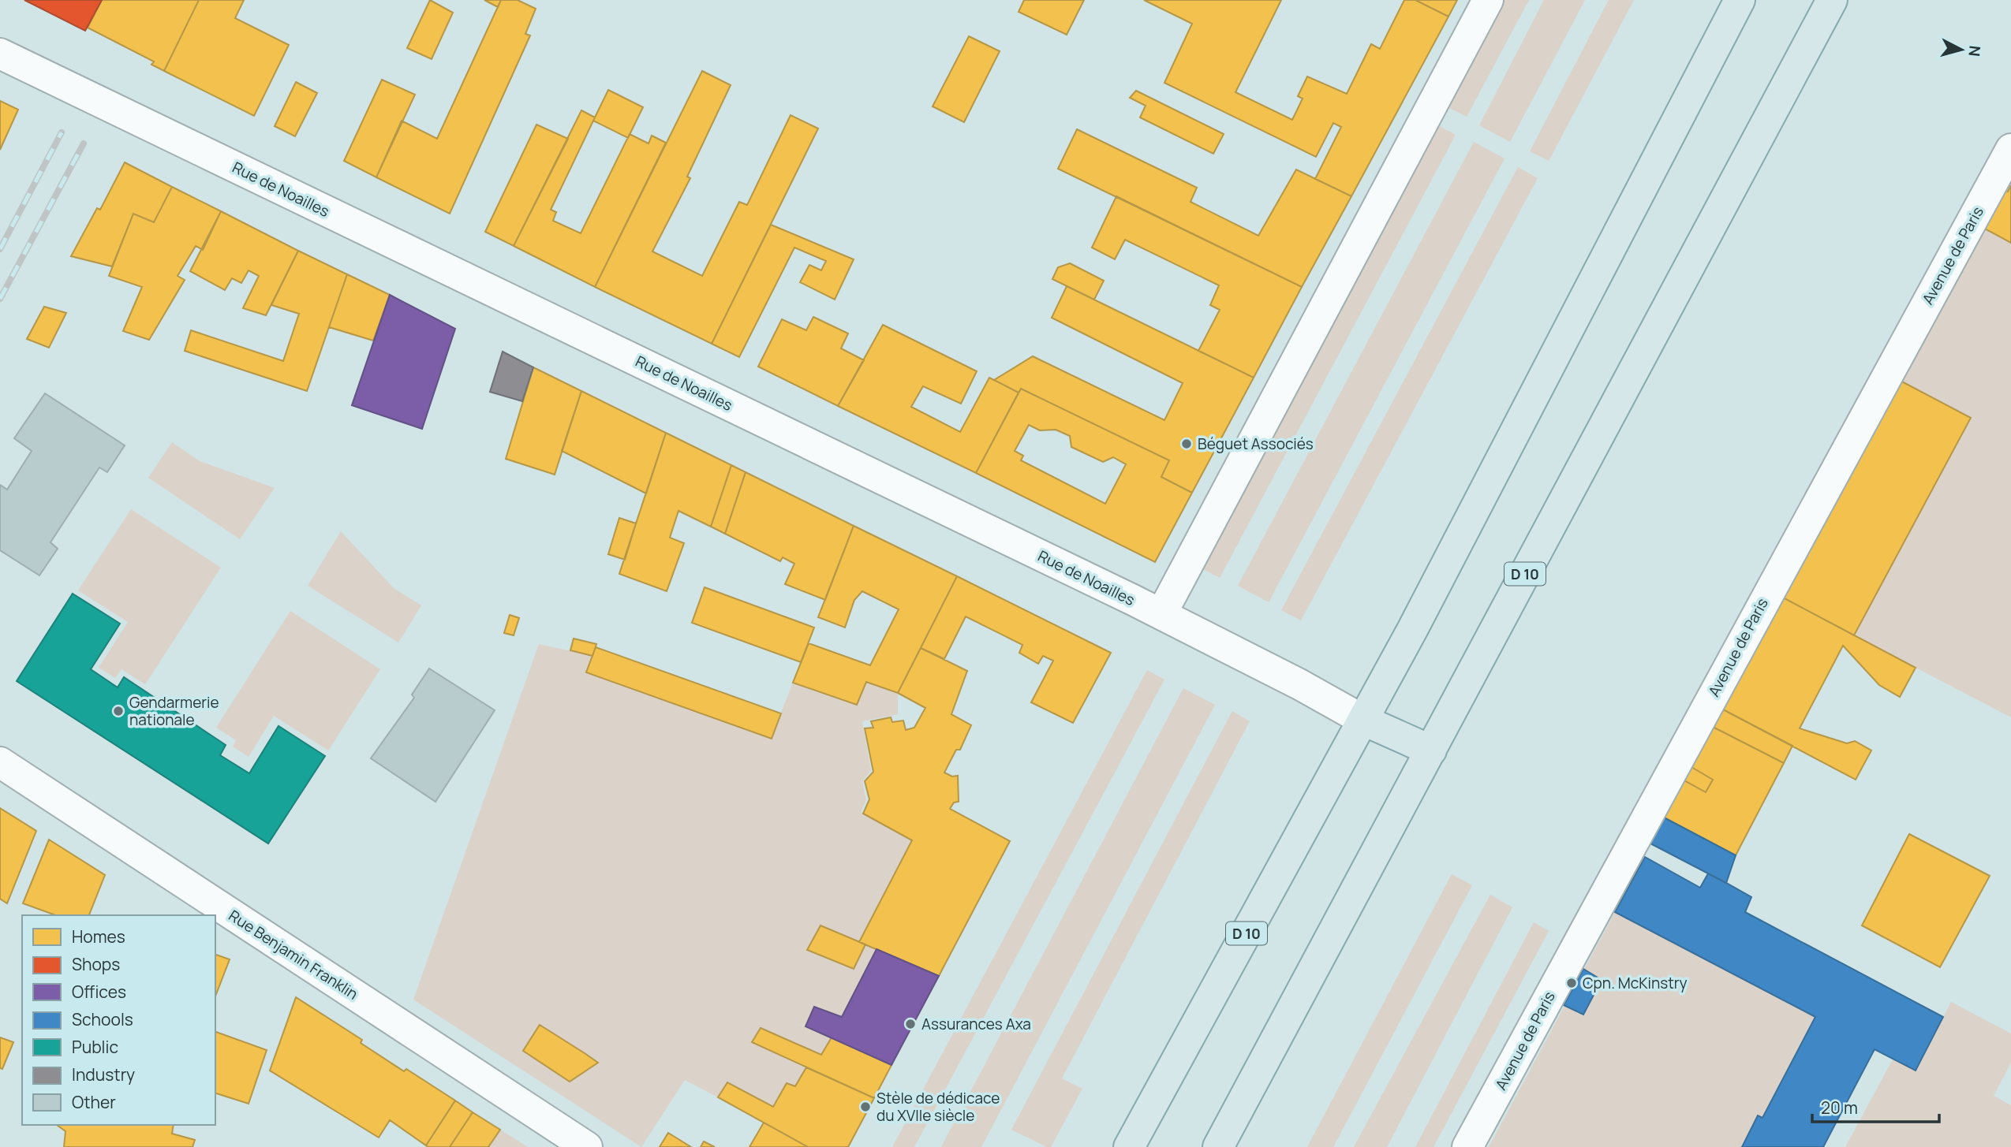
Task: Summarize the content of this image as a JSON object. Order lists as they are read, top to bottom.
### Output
{
  "streets": {
    "main road": ["D 10"],
    "street": ["Rue de Noailles", "Avenue de Paris", "Rue Benjamin Franklin"]
  },
  "crossings": [
    ["Rue de Noailles", "D 10"]
  ],
  "places": [
    "Béguet Associés",
    "Gendarmerie nationale",
    "Cpn. McKinstry",
    "Assurances Axa",
    "Stèle de dédicace du XVIIe siècle"
  ],
  "legend": [
    "Homes",
    "Shops",
    "Offices",
    "Schools",
    "Public",
    "Industry",
    "Other"
  ],
  "scale_bar": "20 m",
  "north": "right"
}
